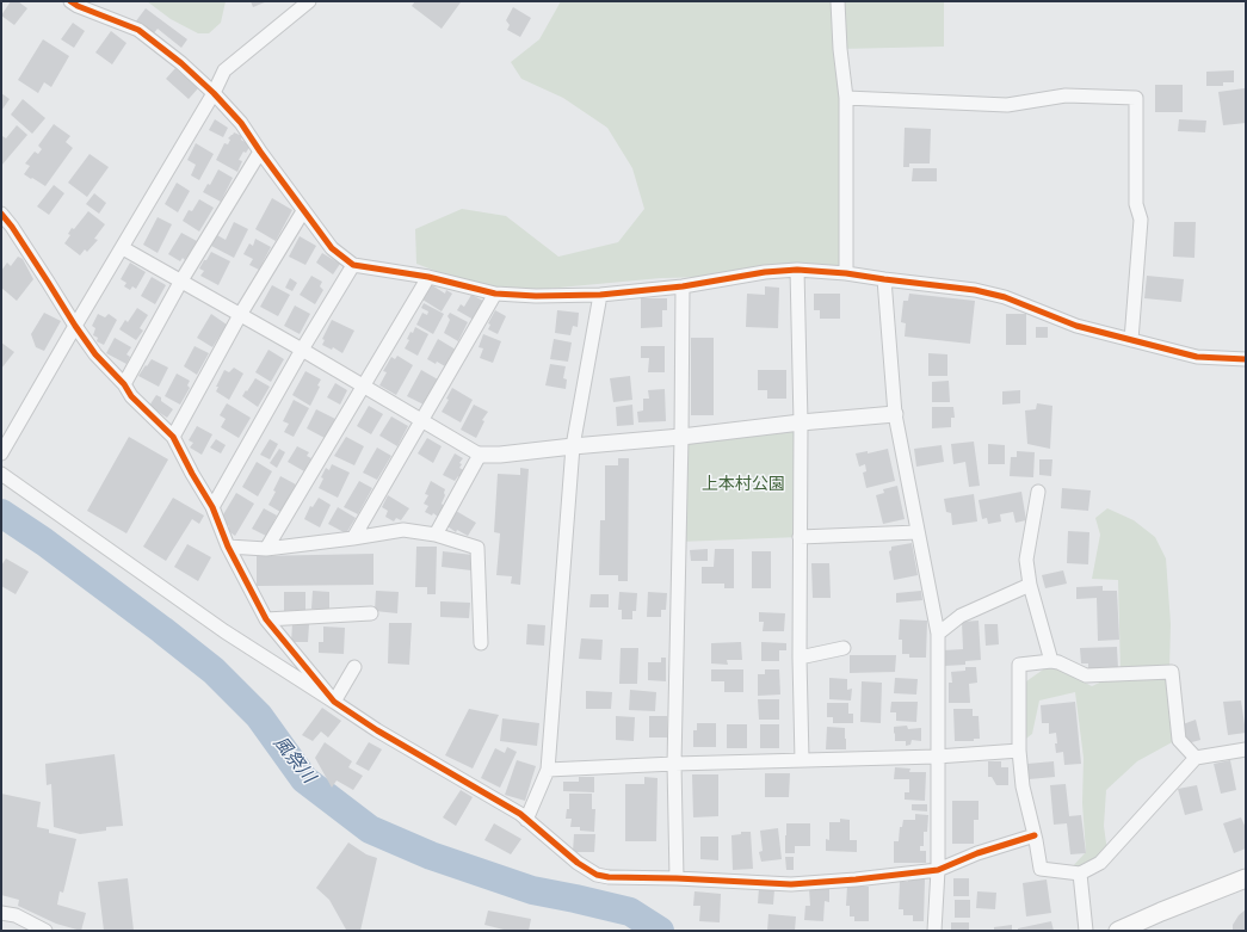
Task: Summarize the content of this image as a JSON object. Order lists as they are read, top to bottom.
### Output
{
  "water": ["風祭川"],
  "parks": ["上本村公園"]
}
